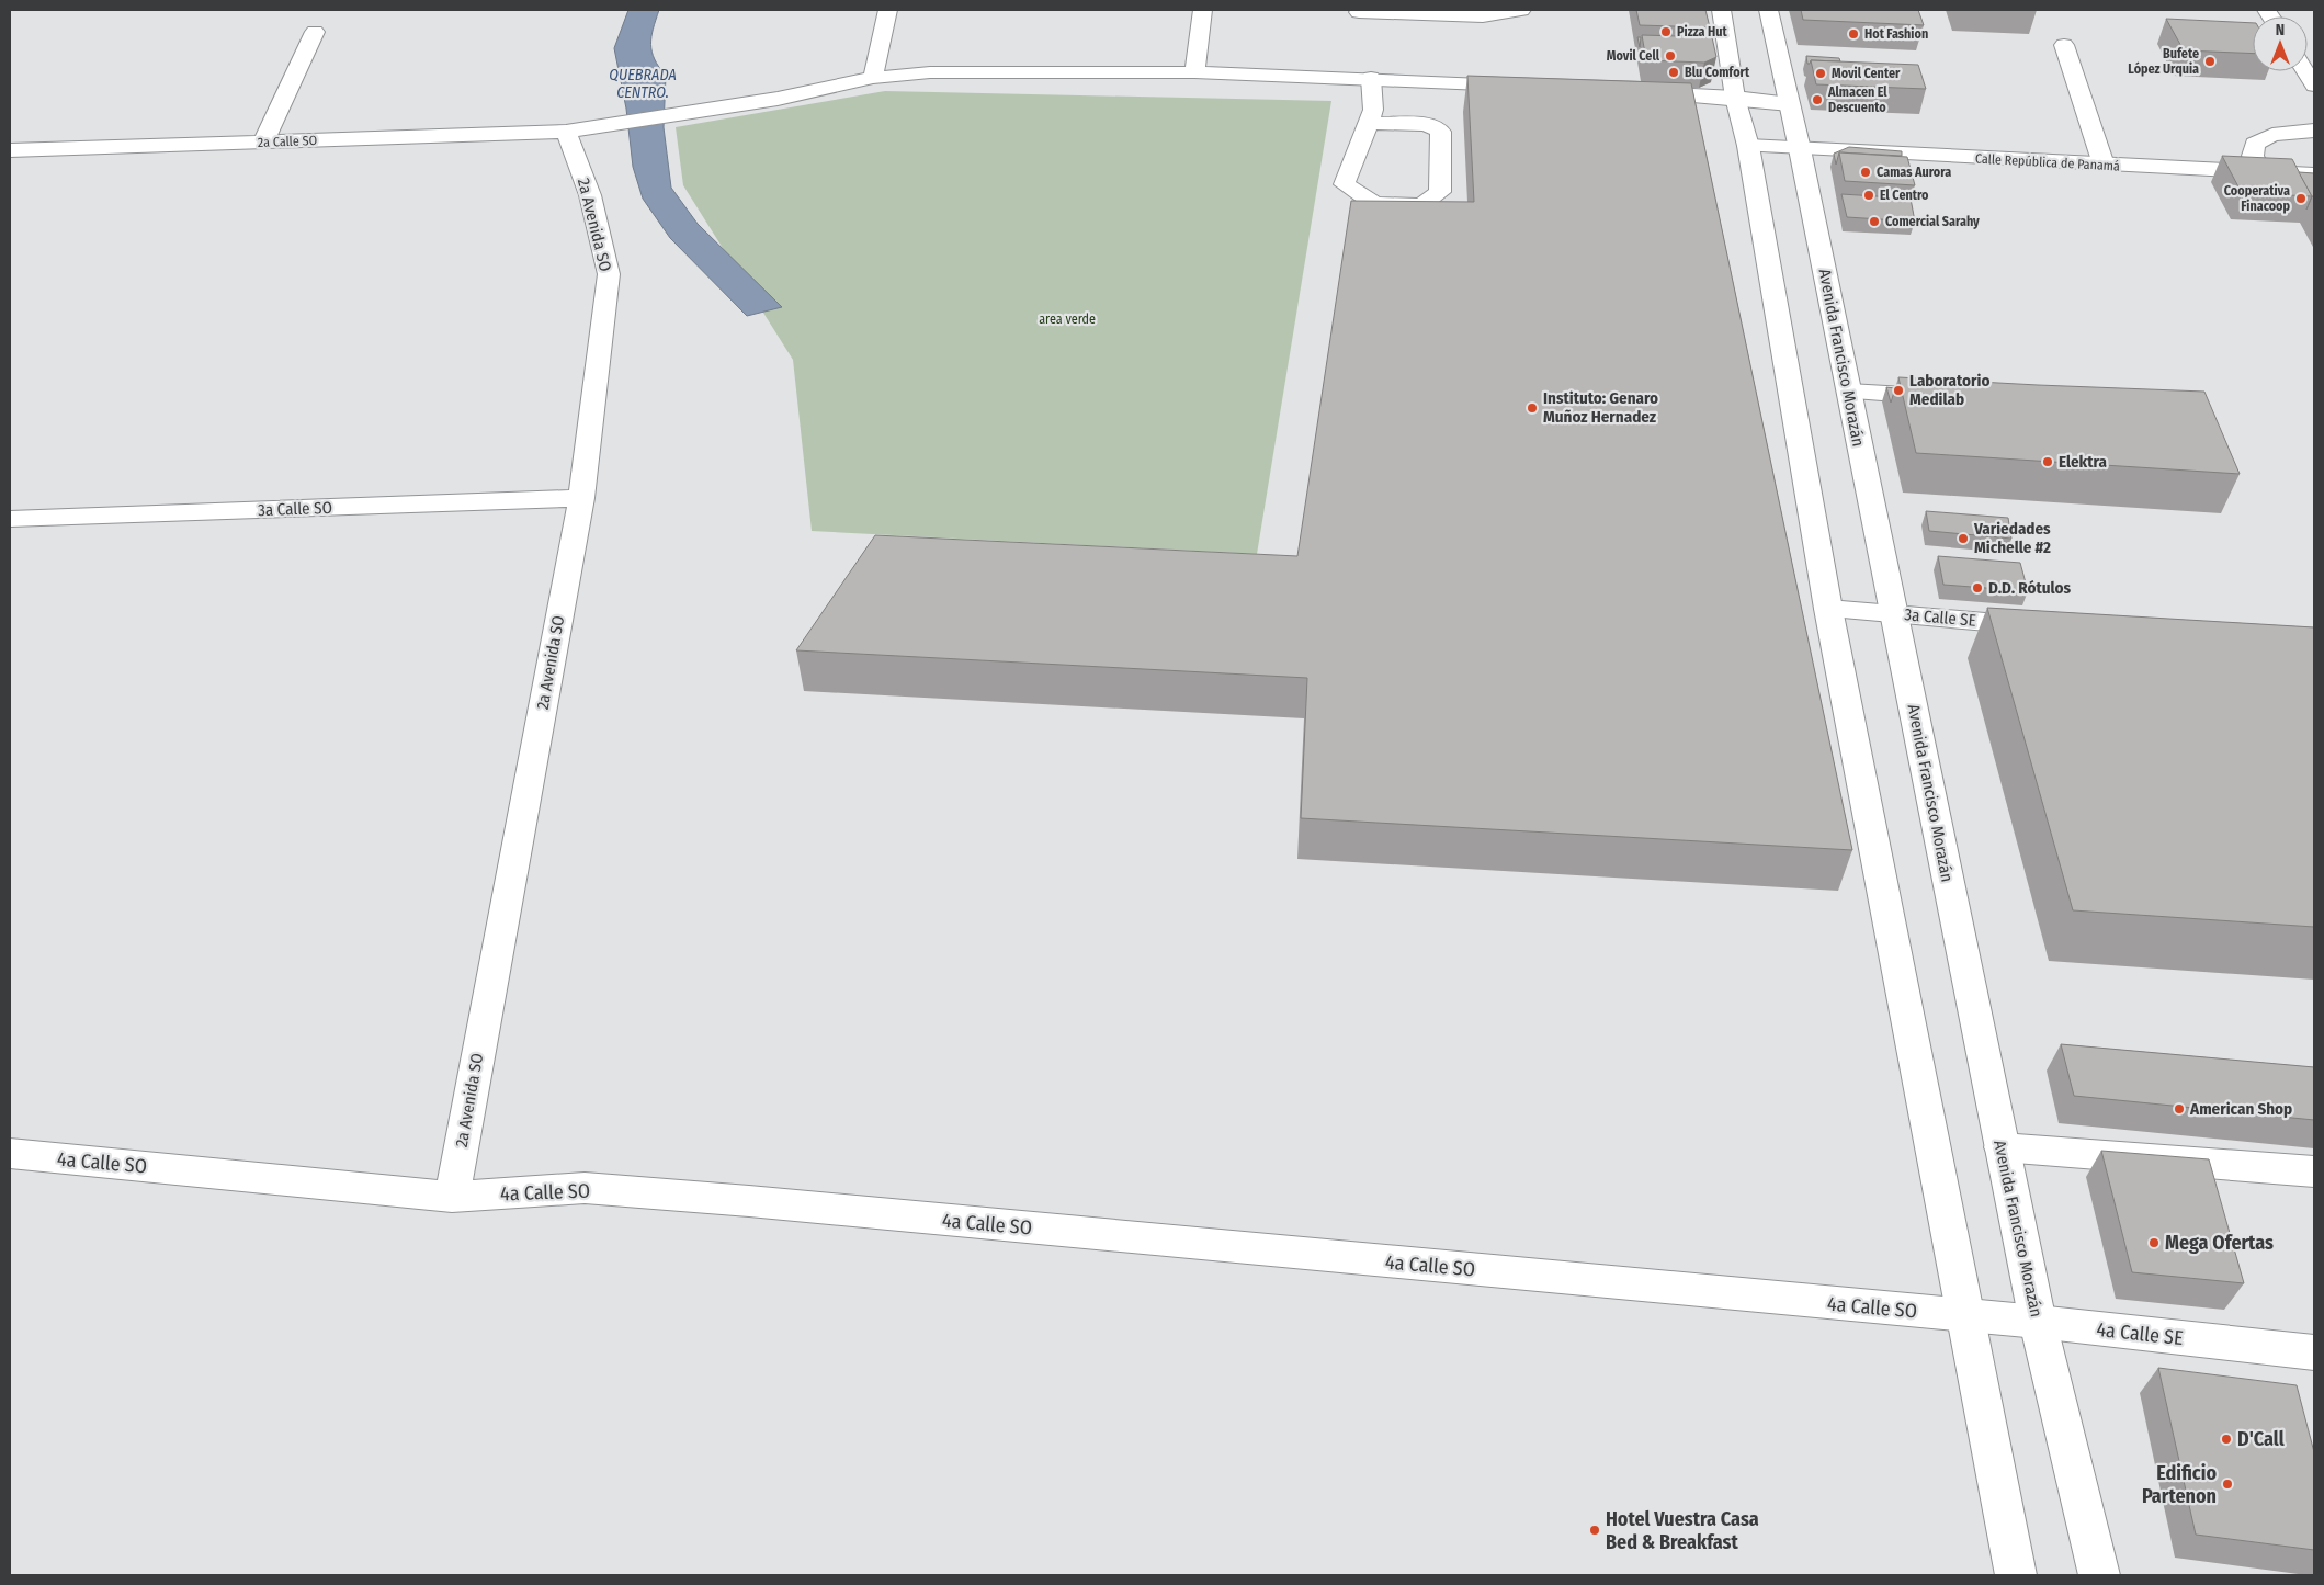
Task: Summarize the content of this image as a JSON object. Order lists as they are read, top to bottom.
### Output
{
  "streets": {
    "street": [
      "2a Calle SO",
      "Calle República de Panamá",
      "2a Avenida SO",
      "Avenida Francisco Morazán",
      "3a Calle SO",
      "3a Calle SE",
      "4a Calle SO",
      "4a Calle SE"
    ]
  },
  "crossings": [
    ["2a Calle SO", "2a Avenida SO"],
    ["Calle República de Panamá", "Avenida Francisco Morazán"],
    ["2a Avenida SO", "3a Calle SO"],
    ["2a Avenida SO", "4a Calle SO"],
    ["Avenida Francisco Morazán", "3a Calle SE"],
    ["Avenida Francisco Morazán", "4a Calle SE"],
    ["4a Calle SO", "4a Calle SE"]
  ],
  "water": ["QUEBRADA CENTRO."],
  "parks": ["area verde"],
  "places": [
    "Pizza Hut",
    "Hot Fashion",
    "Movil Cell",
    "Bufete López Urquia",
    "Blu Comfort",
    "Movil Center",
    "Almacen El Descuento",
    "Camas Aurora",
    "El Centro",
    "Cooperativa Finacoop",
    "Comercial Sarahy",
    "Laboratorio Medilab",
    "Instituto: Genaro Muñoz Hernadez",
    "Elektra",
    "Variedades Michelle #2",
    "D.D. Rótulos",
    "American Shop",
    "Mega Ofertas",
    "D'Call",
    "Edificio Partenon",
    "Hotel Vuestra Casa Bed & Breakfast"
  ],
  "north": "top"
}
